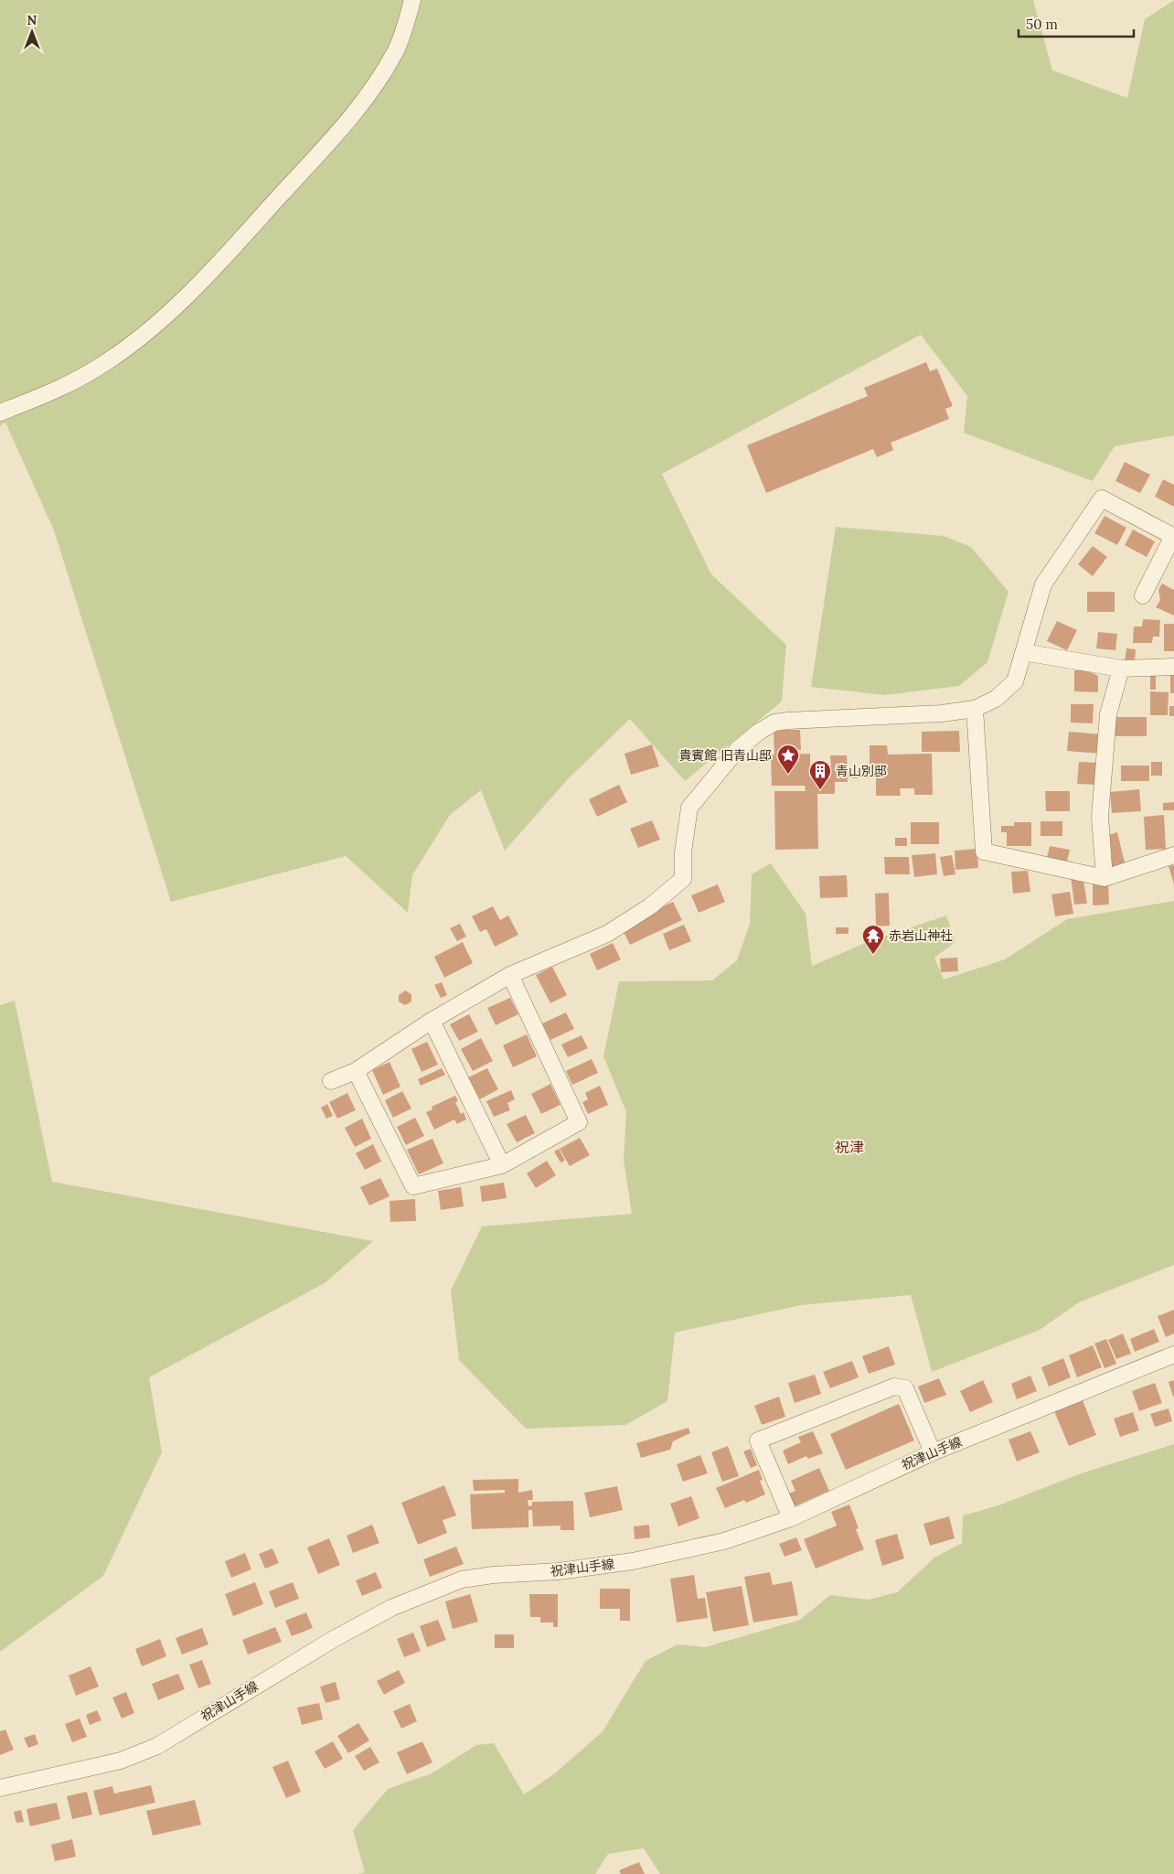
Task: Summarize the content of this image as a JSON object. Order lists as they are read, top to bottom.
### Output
{
  "streets": {
    "street": ["祝津山手線"]
  },
  "districts": ["祝津"],
  "places": {
    "place": ["貴賓館 旧青山邸"],
    "building": ["青山別邸"],
    "temple": ["赤岩山神社"]
  },
  "scale_bar": "50 m",
  "north": "top"
}
